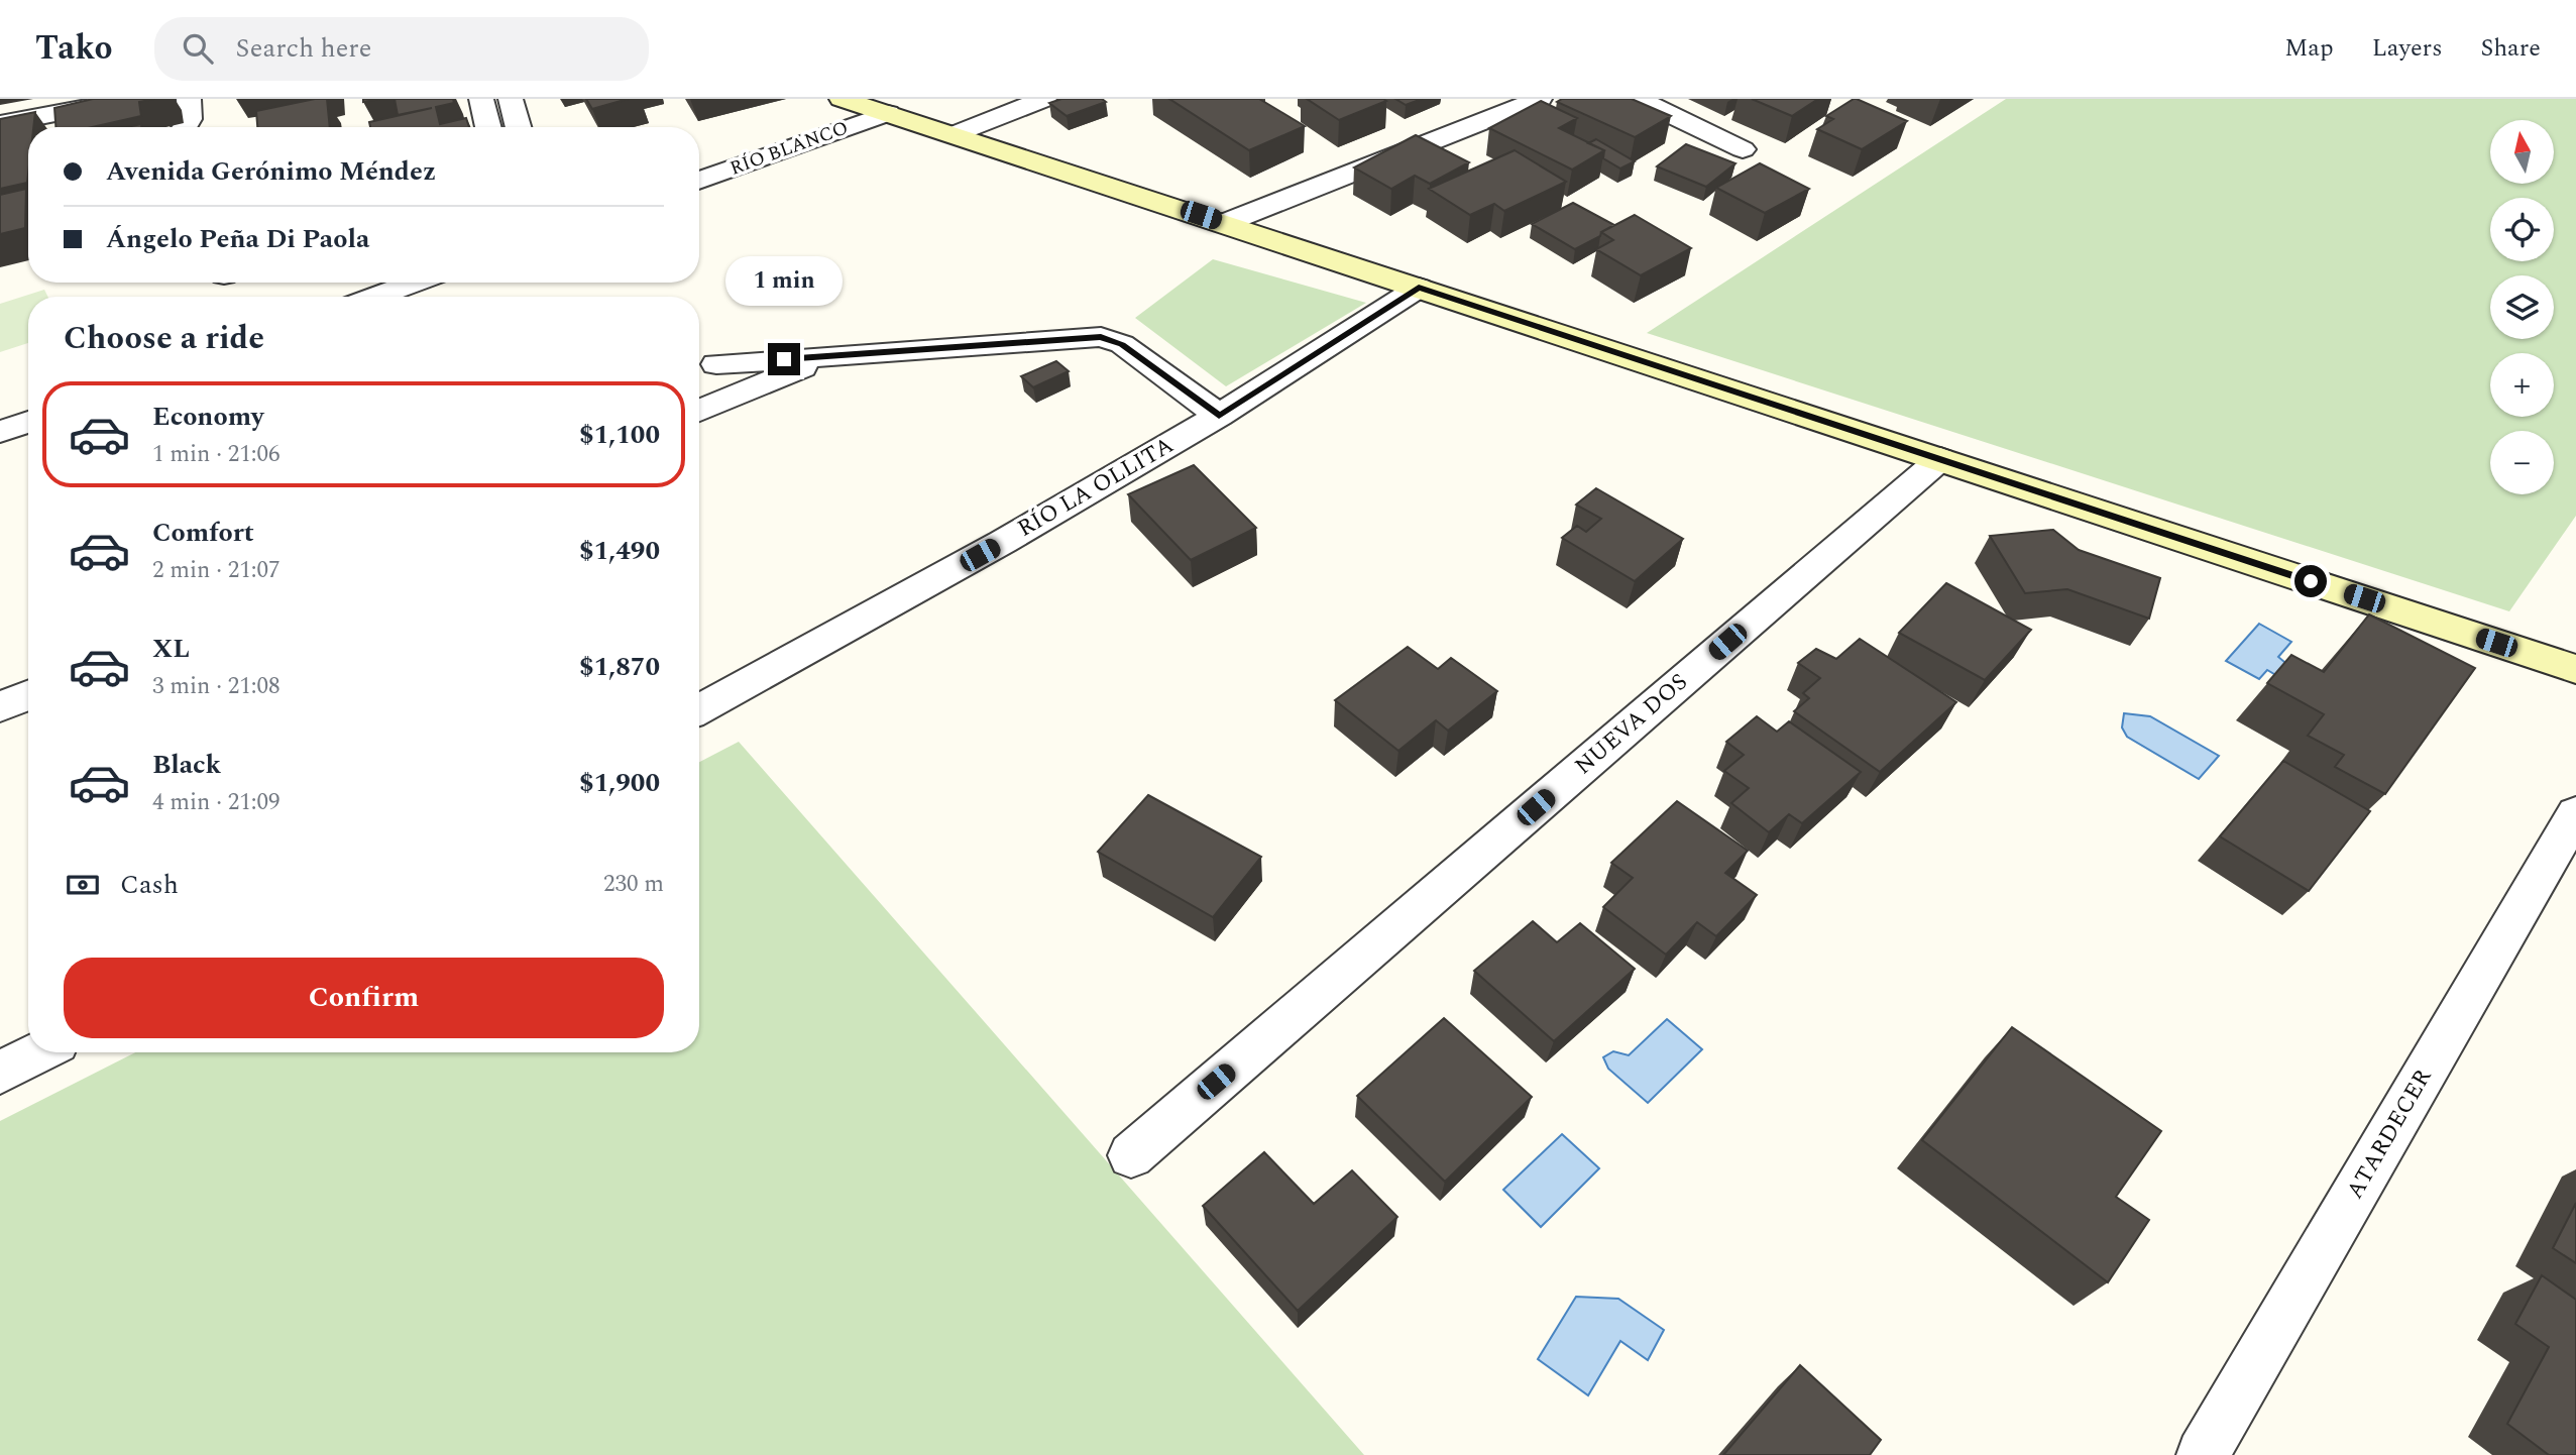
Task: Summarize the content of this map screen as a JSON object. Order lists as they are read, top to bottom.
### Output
{
  "streets": {
    "street": [
      "RÍO BLANCO",
      "RÍO LA OLLITA",
      "NUEVA DOS",
      "ATARDECER"
    ]
  },
  "north": "top",
  "page": {
    "header": "Tako",
    "search": "Search here",
    "nav": ["Map", "Layers", "Share"],
    "map_buttons": ["+", "−"],
    "banner": ["Avenida Gerónimo Méndez", "Ángelo Peña Di Paola"],
    "bubble": "1 min",
    "heading": "Choose a ride",
    "list": [
      {
        "name": "Economy",
        "note": "1 min · 21:06",
        "value": "$1,100"
      },
      {
        "name": "Comfort",
        "note": "2 min · 21:07",
        "value": "$1,490"
      },
      {
        "name": "XL",
        "note": "3 min · 21:08",
        "value": "$1,870"
      },
      {
        "name": "Black",
        "note": "4 min · 21:09",
        "value": "$1,900"
      }
    ],
    "pay": ["Cash", "230 m"],
    "buttons": "Confirm"
  }
}
